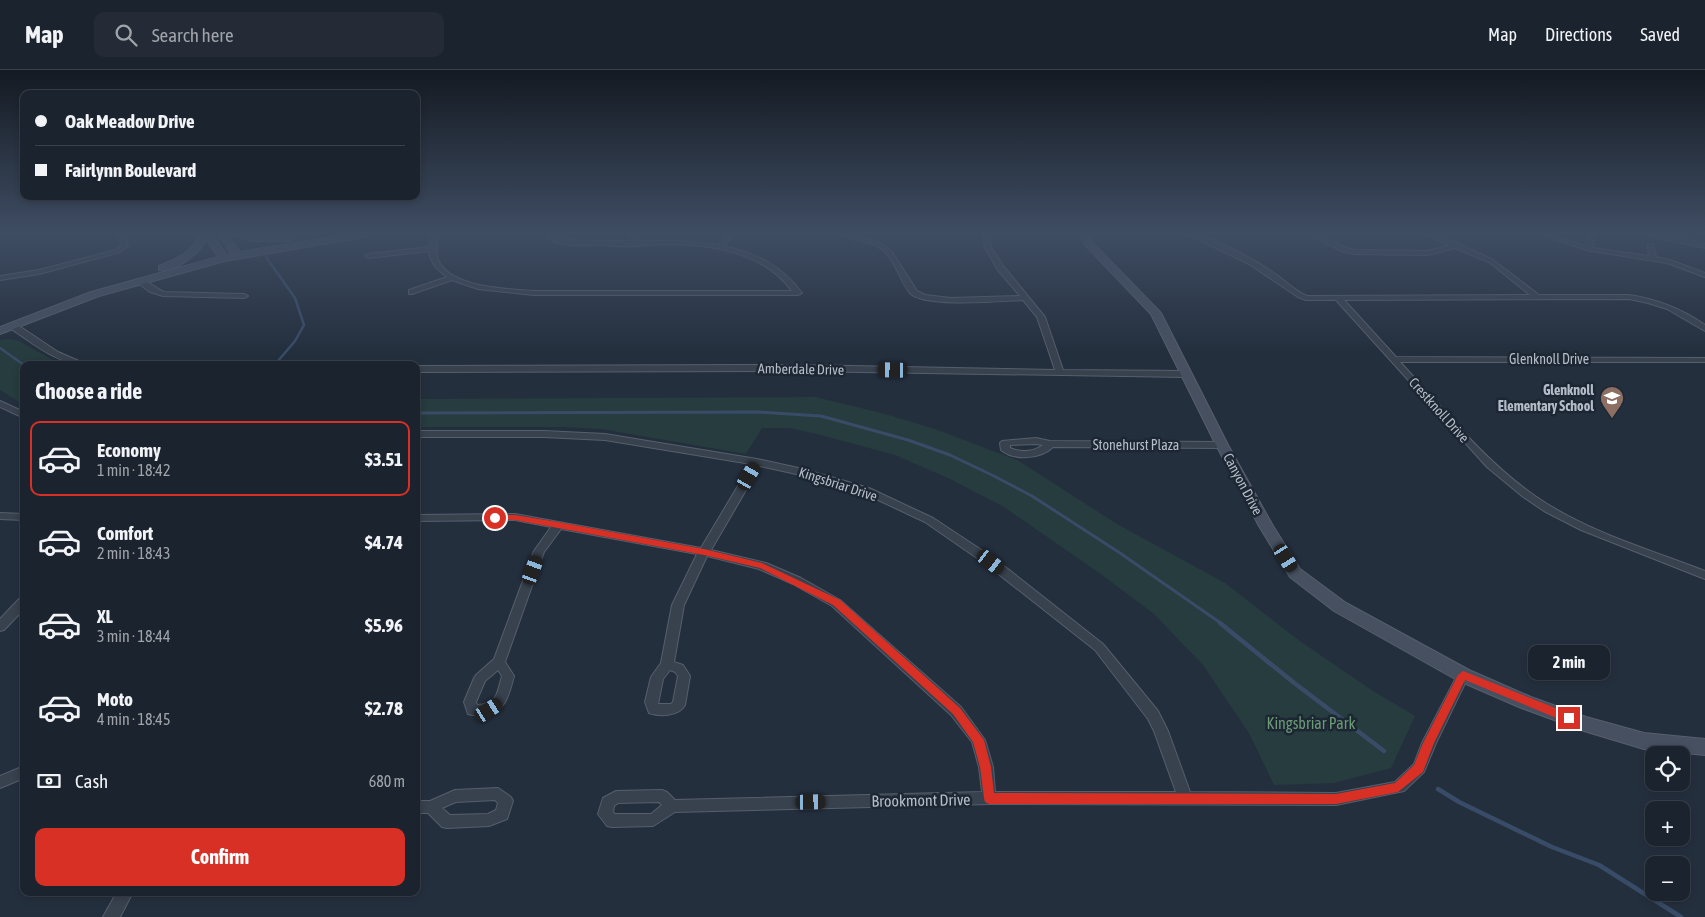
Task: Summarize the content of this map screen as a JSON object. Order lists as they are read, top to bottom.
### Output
{
  "streets": {
    "street": [
      "Glenknoll Drive",
      "Amberdale Drive",
      "Crestknoll Drive",
      "Stonehurst Plaza",
      "Kingsbriar Drive",
      "Canyon Drive",
      "Brookmont Drive"
    ]
  },
  "crossings": [
    ["Glenknoll Drive", "Crestknoll Drive"],
    ["Amberdale Drive", "Canyon Drive"],
    ["Stonehurst Plaza", "Canyon Drive"],
    ["Kingsbriar Drive", "Brookmont Drive"],
    ["Canyon Drive", "Brookmont Drive"]
  ],
  "parks": ["Kingsbriar Park"],
  "places": {
    "school or university": ["Glenknoll Elementary School"]
  },
  "page": {
    "header": "Map",
    "search": "Search here",
    "nav": ["Map", "Directions", "Saved"],
    "banner": ["Oak Meadow Drive", "Fairlynn Boulevard"],
    "heading": "Choose a ride",
    "list": [
      {
        "name": "Economy",
        "note": "1 min · 18:42",
        "value": "$3.51"
      },
      {
        "name": "Comfort",
        "note": "2 min · 18:43",
        "value": "$4.74"
      },
      {
        "name": "XL",
        "note": "3 min · 18:44",
        "value": "$5.96"
      },
      {
        "name": "Moto",
        "note": "4 min · 18:45",
        "value": "$2.78"
      }
    ],
    "bubble": "2 min",
    "map_buttons": ["+", "−"],
    "pay": ["Cash", "680 m"],
    "buttons": "Confirm"
  }
}
